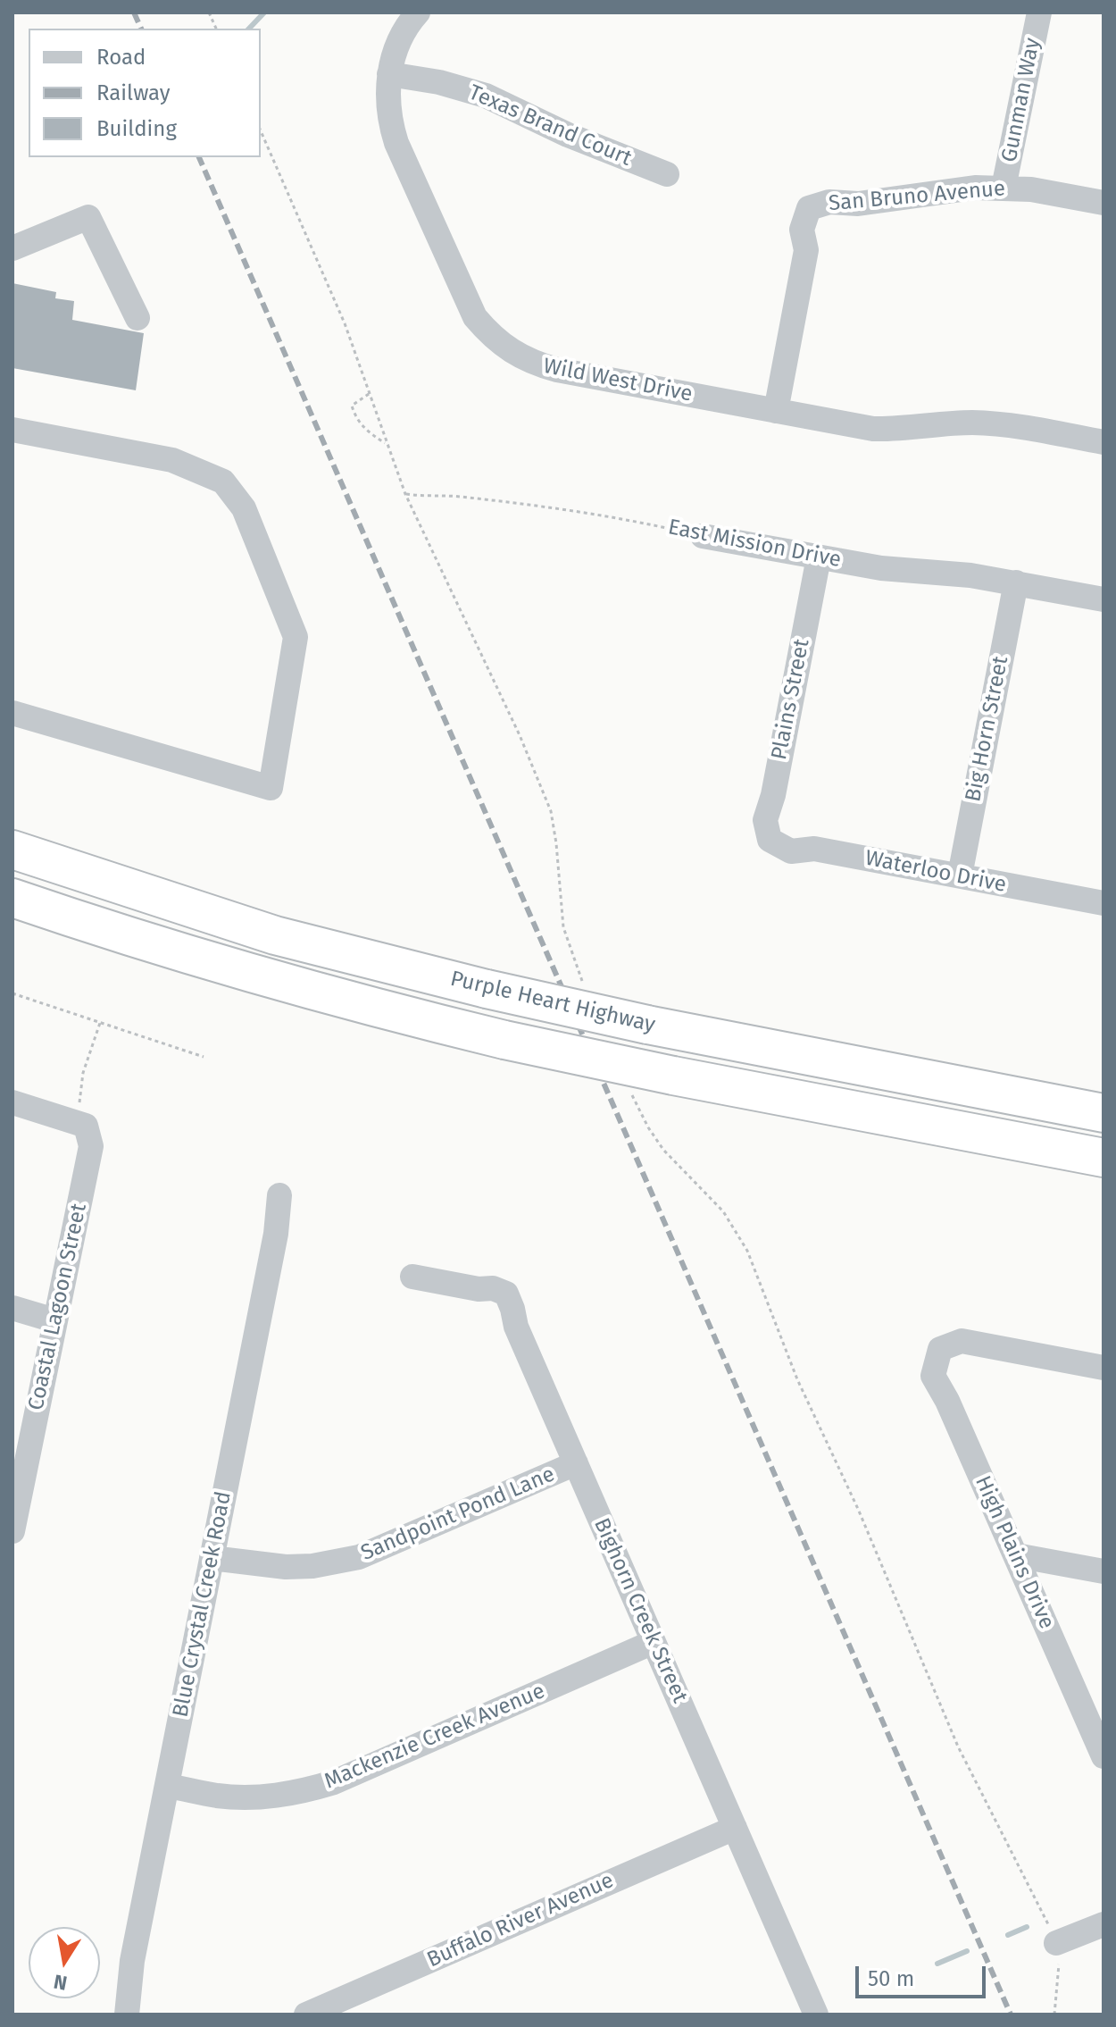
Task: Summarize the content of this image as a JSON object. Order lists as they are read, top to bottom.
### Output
{
  "streets": {
    "highway": ["Purple Heart Highway"],
    "street": [
      "Gunman Way",
      "Texas Brand Court",
      "San Bruno Avenue",
      "Wild West Drive",
      "East Mission Drive",
      "Plains Street",
      "Big Horn Street",
      "Waterloo Drive",
      "Coastal Lagoon Street",
      "Sandpoint Pond Lane",
      "High Plains Drive",
      "Blue Crystal Creek Road",
      "Bighorn Creek Street",
      "Mackenzie Creek Avenue",
      "Buffalo River Avenue"
    ]
  },
  "crossings": [
    ["Gunman Way", "San Bruno Avenue"],
    ["Texas Brand Court", "Wild West Drive"],
    ["San Bruno Avenue", "Wild West Drive"],
    ["East Mission Drive", "Plains Street"],
    ["East Mission Drive", "Big Horn Street"],
    ["Plains Street", "Waterloo Drive"],
    ["Big Horn Street", "Waterloo Drive"],
    ["Sandpoint Pond Lane", "Blue Crystal Creek Road"],
    ["Sandpoint Pond Lane", "Bighorn Creek Street"],
    ["Blue Crystal Creek Road", "Mackenzie Creek Avenue"],
    ["Bighorn Creek Street", "Mackenzie Creek Avenue"],
    ["Bighorn Creek Street", "Buffalo River Avenue"]
  ],
  "legend": ["Road", "Railway", "Building"],
  "scale_bar": "50 m",
  "north": "bottom"
}
